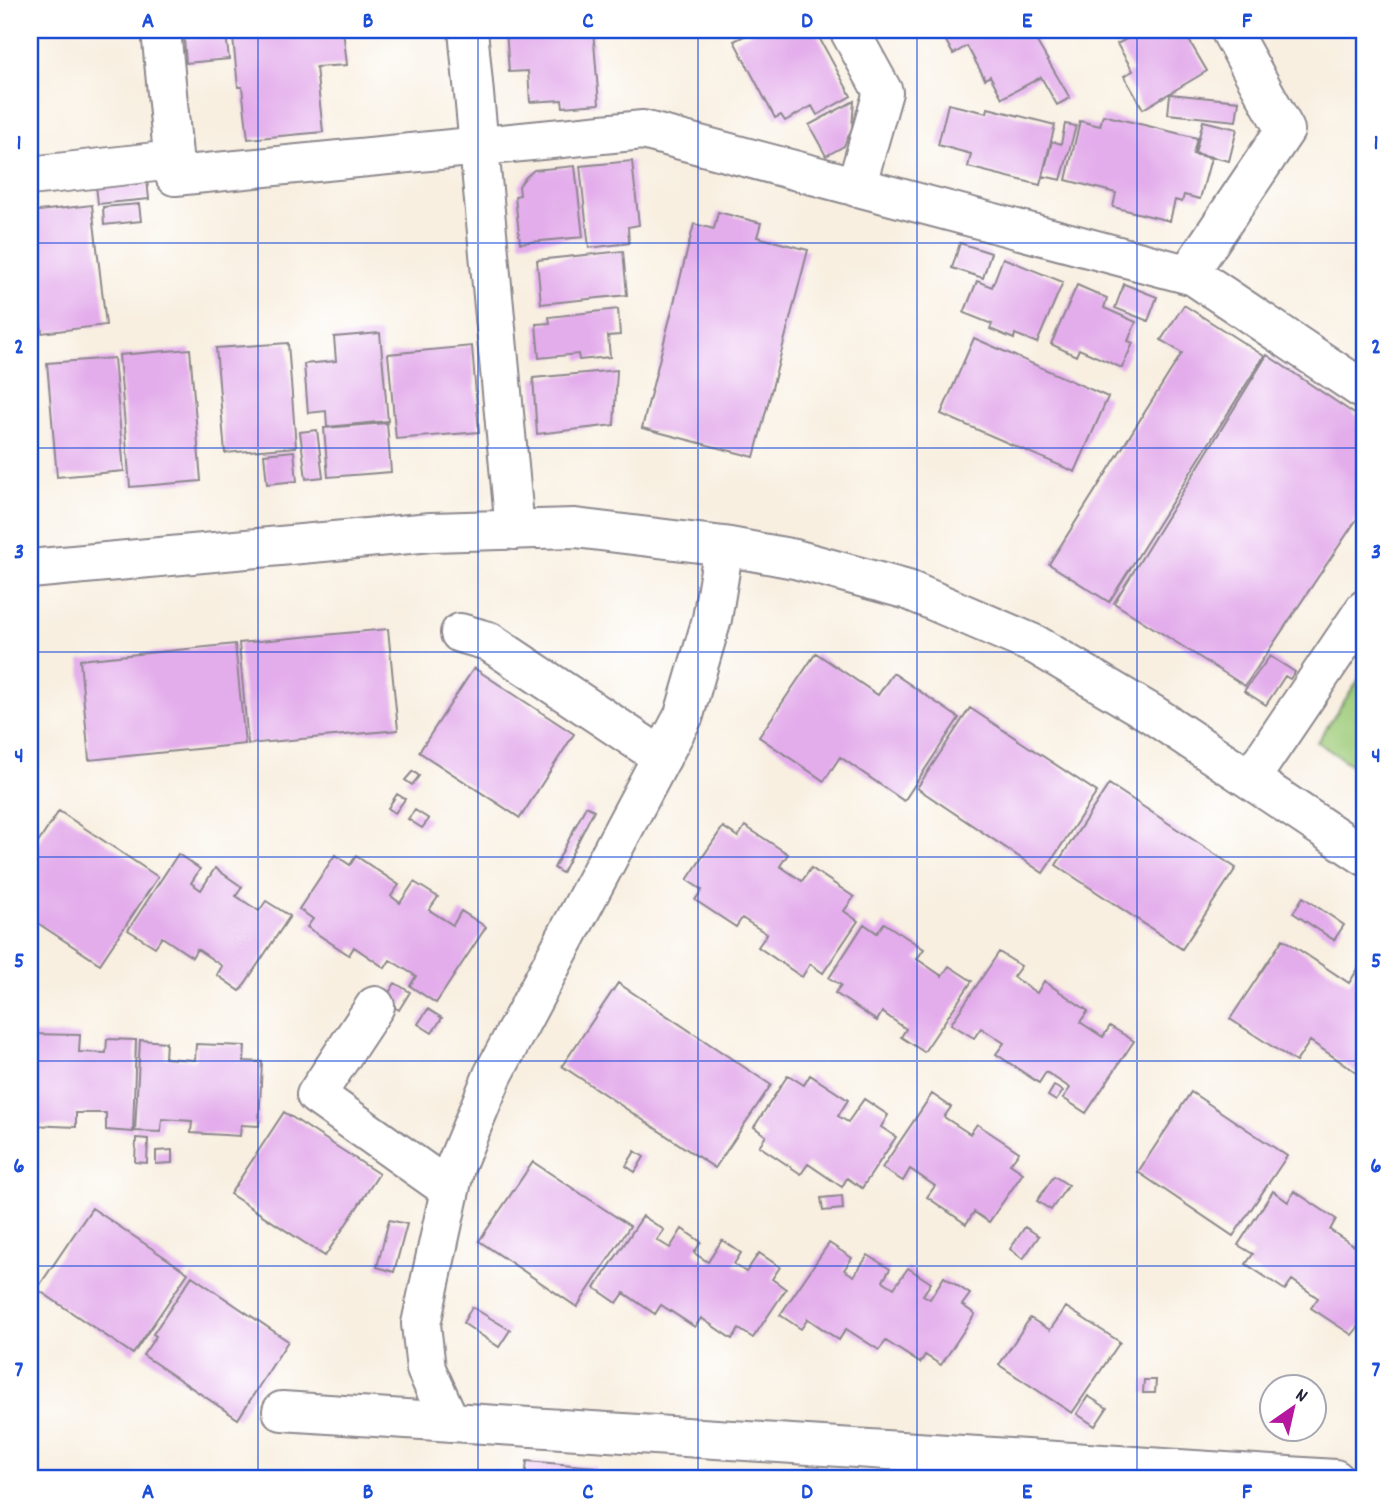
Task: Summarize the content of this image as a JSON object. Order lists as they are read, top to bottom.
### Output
{
  "north": "top right",
  "grid": {
    "columns": [
      "A",
      "B",
      "C",
      "D",
      "E",
      "F"
    ],
    "rows": [
      "1",
      "2",
      "3",
      "4",
      "5",
      "6",
      "7"
    ]
  }
}
